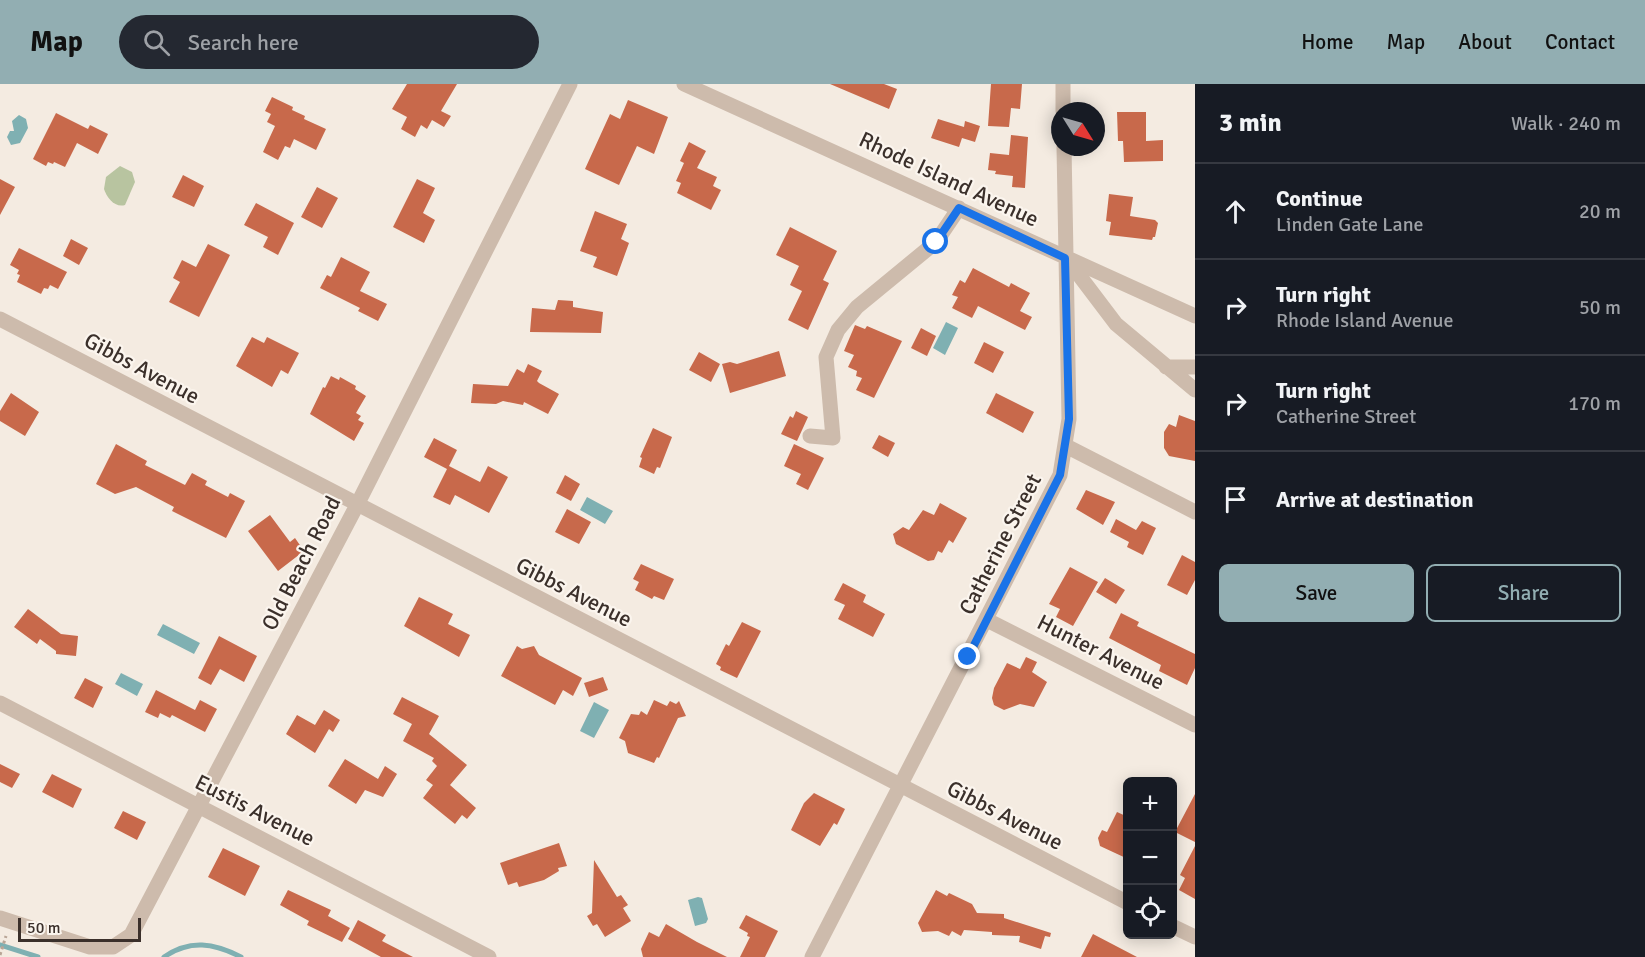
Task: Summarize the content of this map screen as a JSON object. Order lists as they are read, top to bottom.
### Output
{
  "streets": {
    "street": [
      "Rhode Island Avenue",
      "Gibbs Avenue",
      "Catherine Street",
      "Old Beach Road",
      "Hunter Avenue",
      "Eustis Avenue"
    ]
  },
  "crossings": [
    ["Rhode Island Avenue", "Catherine Street"],
    ["Gibbs Avenue", "Catherine Street"],
    ["Gibbs Avenue", "Old Beach Road"],
    ["Catherine Street", "Hunter Avenue"],
    ["Old Beach Road", "Eustis Avenue"]
  ],
  "scale_bar": "50 m",
  "north": "bottom right",
  "page": {
    "header": "Map",
    "search": "Search here",
    "nav": [
      "Home",
      "Map",
      "About",
      "Contact"
    ],
    "heading": ["3 min", "Walk · 240 m"],
    "list": [
      ["Continue", "Linden Gate Lane", "20 m"],
      ["Turn right", "Rhode Island Avenue", "50 m"],
      ["Turn right", "Catherine Street", "170 m"],
      "Arrive at destination"
    ],
    "buttons": ["Save", "Share"],
    "map_buttons": ["+", "−"],
    "scale": "50 m"
  }
}
